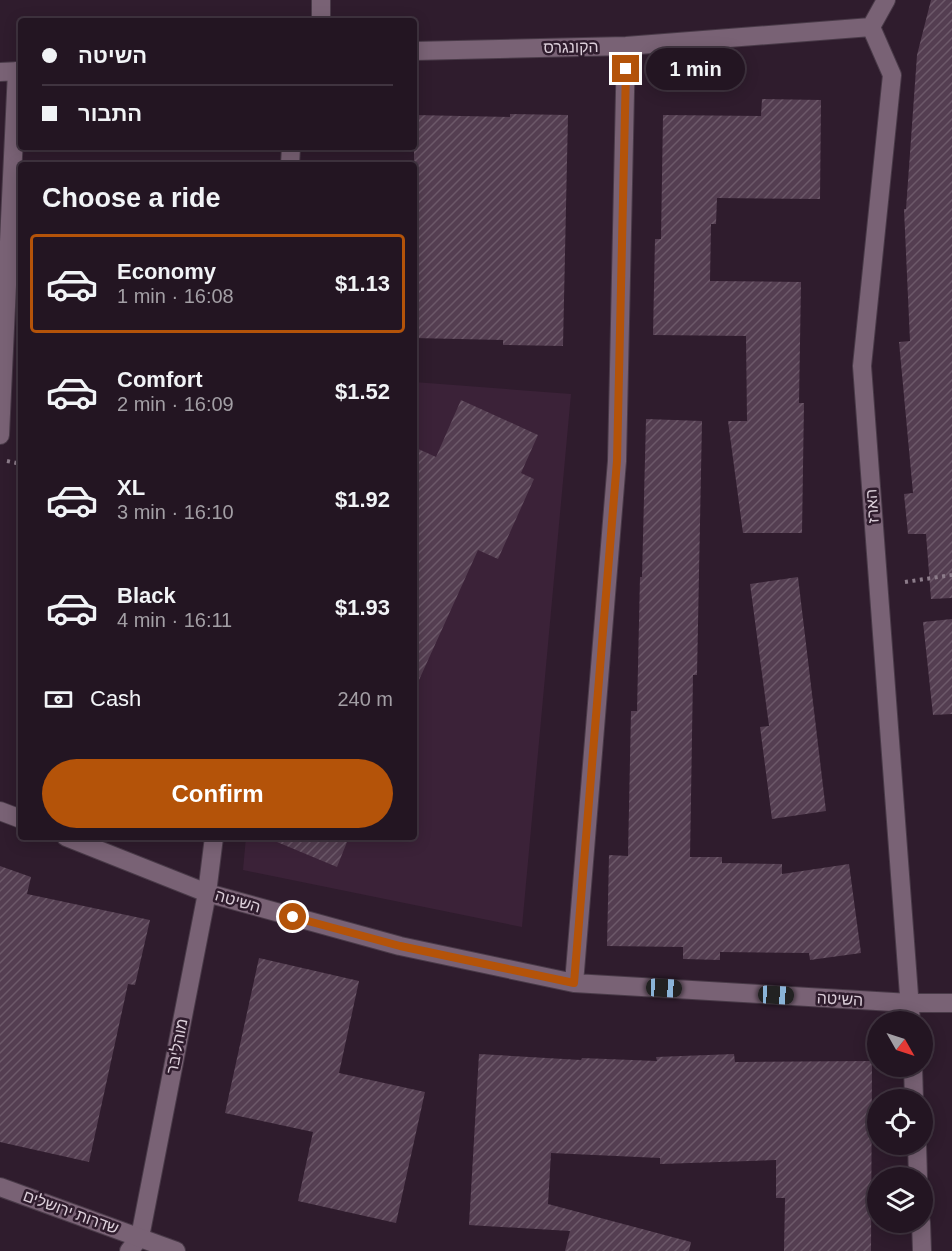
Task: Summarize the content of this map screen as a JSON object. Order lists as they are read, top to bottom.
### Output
{
  "streets": {
    "street": [
      "הקונגרס",
      "הארז",
      "השיטה",
      "מוהליבר",
      "שדרות ירושלים"
    ]
  },
  "crossings": [
    ["הקונגרס", "הארז"],
    ["הארז", "השיטה"],
    ["השיטה", "מוהליבר"],
    ["מוהליבר", "שדרות ירושלים"]
  ],
  "north": "bottom right",
  "page": {
    "banner": ["השיטה", "התבור"],
    "bubble": "1 min",
    "heading": "Choose a ride",
    "list": [
      {
        "name": "Economy",
        "note": "1 min · 16:08",
        "value": "$1.13"
      },
      {
        "name": "Comfort",
        "note": "2 min · 16:09",
        "value": "$1.52"
      },
      {
        "name": "XL",
        "note": "3 min · 16:10",
        "value": "$1.92"
      },
      {
        "name": "Black",
        "note": "4 min · 16:11",
        "value": "$1.93"
      }
    ],
    "pay": ["Cash", "240 m"],
    "buttons": "Confirm"
  }
}
